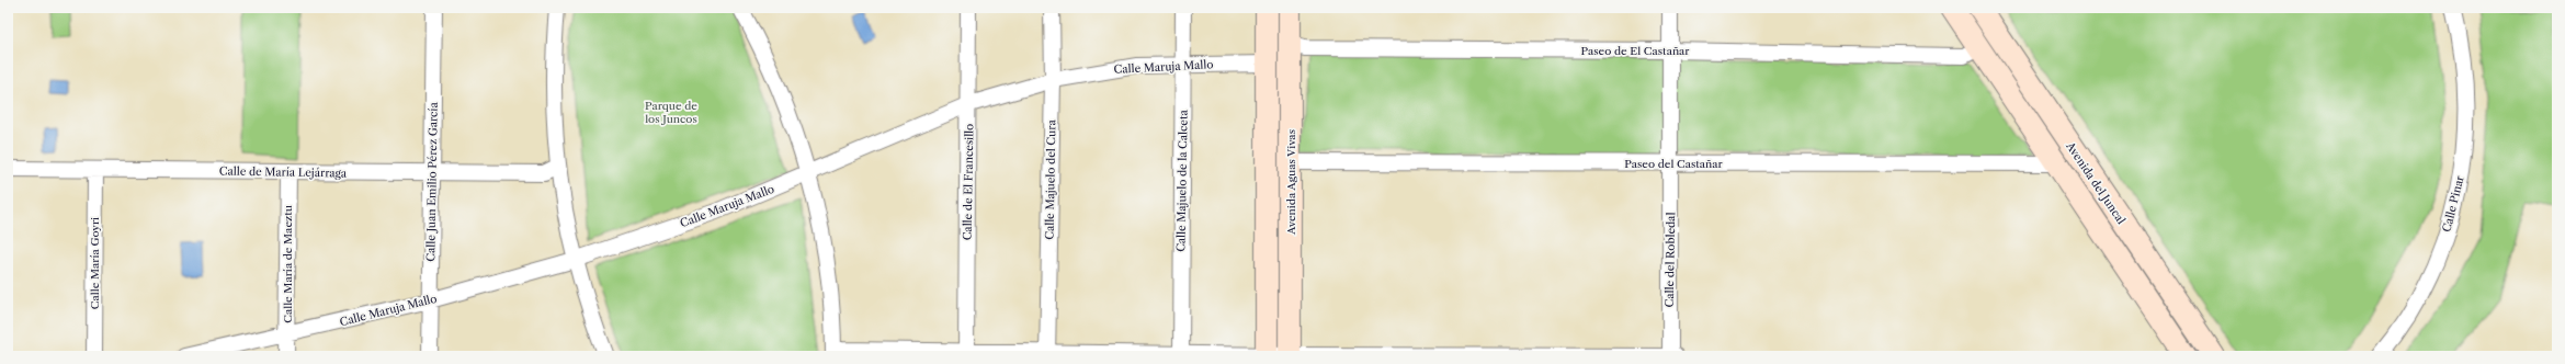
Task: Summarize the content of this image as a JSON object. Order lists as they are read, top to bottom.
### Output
{
  "streets": {
    "street": [
      "Paseo de El Castañar",
      "Calle Maruja Mallo",
      "Paseo del Castañar",
      "Calle de María Lejárraga",
      "Calle Majuelo del Cura",
      "Calle Majuelo de la Calceta",
      "Calle Juan Emilio Pérez García",
      "Calle de El Francesillo",
      "Avenida Aguas Vivas",
      "Avenida del Juncal",
      "Calle Pinar",
      "Calle del Robledal",
      "Calle María Goyri",
      "Calle María de Maeztu"
    ]
  },
  "crossings": [
    ["Paseo de El Castañar", "Avenida Aguas Vivas"],
    ["Paseo de El Castañar", "Avenida del Juncal"],
    ["Paseo de El Castañar", "Calle del Robledal"],
    ["Calle Maruja Mallo", "Calle Majuelo del Cura"],
    ["Calle Maruja Mallo", "Calle Majuelo de la Calceta"],
    ["Calle Maruja Mallo", "Calle Juan Emilio Pérez García"],
    ["Calle Maruja Mallo", "Calle de El Francesillo"],
    ["Calle Maruja Mallo", "Calle María de Maeztu"],
    ["Paseo del Castañar", "Avenida Aguas Vivas"],
    ["Paseo del Castañar", "Avenida del Juncal"],
    ["Paseo del Castañar", "Calle del Robledal"],
    ["Calle de María Lejárraga", "Calle Juan Emilio Pérez García"],
    ["Calle de María Lejárraga", "Calle María Goyri"],
    ["Calle de María Lejárraga", "Calle María de Maeztu"]
  ],
  "parks": ["Parque de los Juncos"]
}
